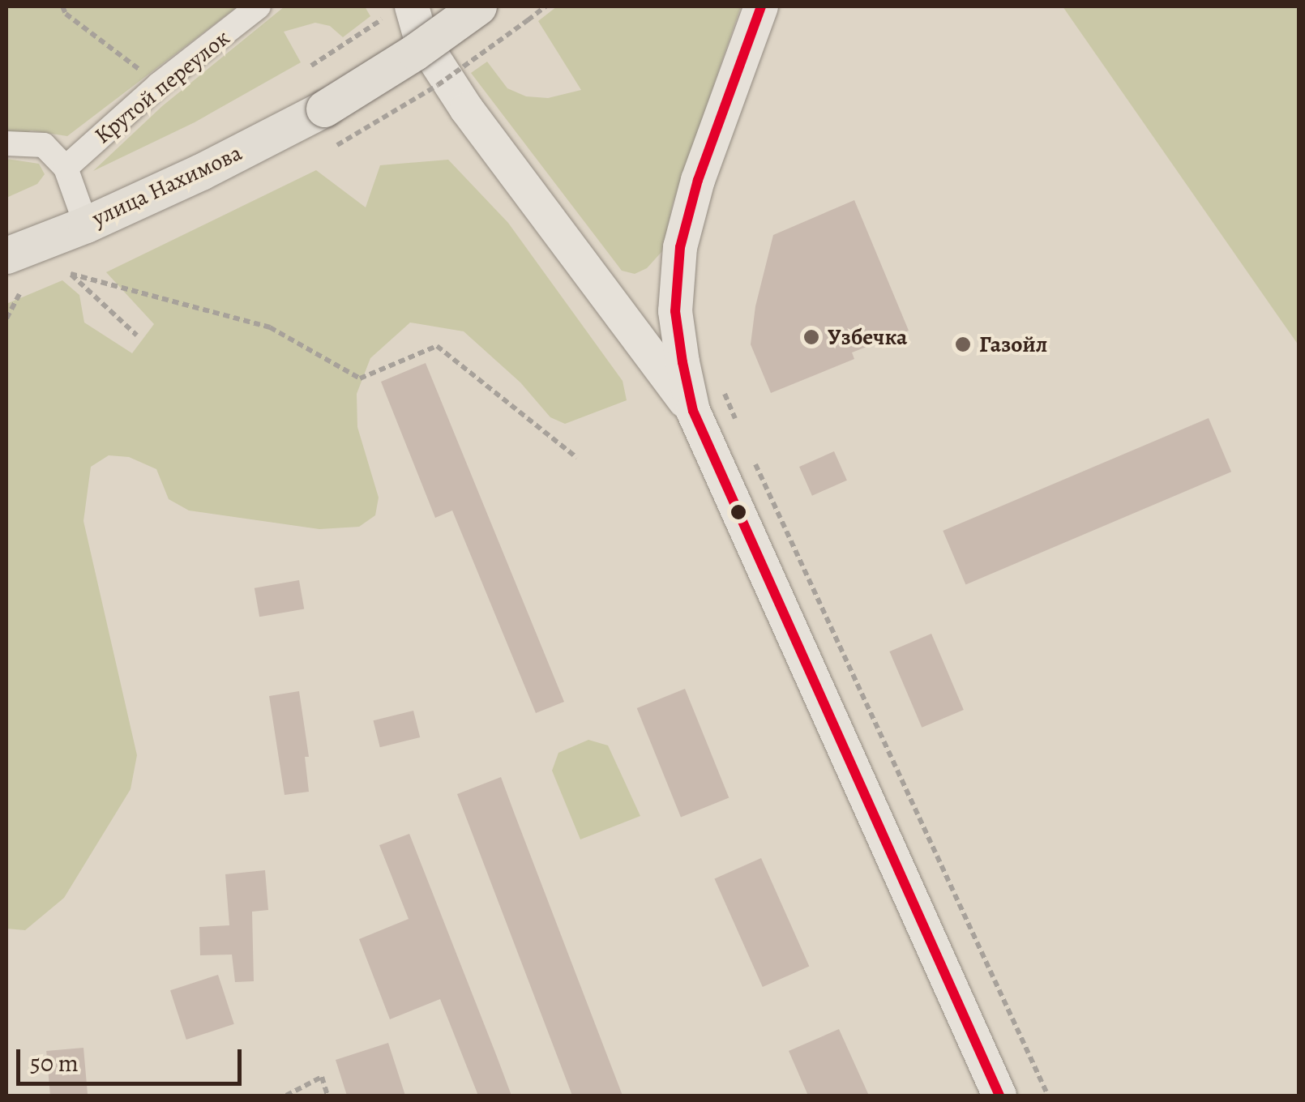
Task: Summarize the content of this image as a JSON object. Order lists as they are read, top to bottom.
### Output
{
  "streets": {
    "main road": ["улица Нахимова"],
    "street": ["Крутой переулок"]
  },
  "places": ["Узбечка", "Газойл"],
  "scale_bar": "50 m"
}
